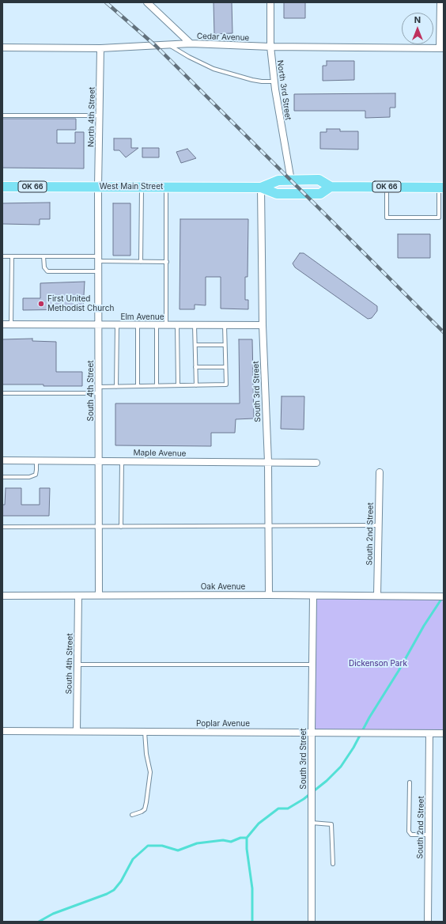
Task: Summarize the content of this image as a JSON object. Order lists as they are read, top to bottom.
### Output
{
  "streets": {
    "main road": ["OK 66", "West Main Street"],
    "street": [
      "Cedar Avenue",
      "North 3rd Street",
      "North 4th Street",
      "Elm Avenue",
      "South 4th Street",
      "South 3rd Street",
      "Maple Avenue",
      "South 2nd Street",
      "Oak Avenue",
      "Poplar Avenue"
    ]
  },
  "crossings": [
    ["Cedar Avenue", "North 3rd Street"],
    ["Cedar Avenue", "North 4th Street"],
    ["North 3rd Street", "West Main Street"],
    ["North 4th Street", "West Main Street"],
    ["North 4th Street", "South 4th Street"],
    ["West Main Street", "South 4th Street"],
    ["West Main Street", "South 3rd Street"],
    ["Elm Avenue", "South 4th Street"],
    ["Elm Avenue", "South 3rd Street"],
    ["South 4th Street", "Maple Avenue"],
    ["South 4th Street", "Oak Avenue"],
    ["South 4th Street", "Poplar Avenue"],
    ["South 3rd Street", "Maple Avenue"],
    ["South 3rd Street", "Oak Avenue"],
    ["South 3rd Street", "Poplar Avenue"],
    ["South 2nd Street", "Oak Avenue"],
    ["South 2nd Street", "Poplar Avenue"]
  ],
  "parks": ["Dickenson Park"],
  "places": ["First United Methodist Church"],
  "north": "top"
}
